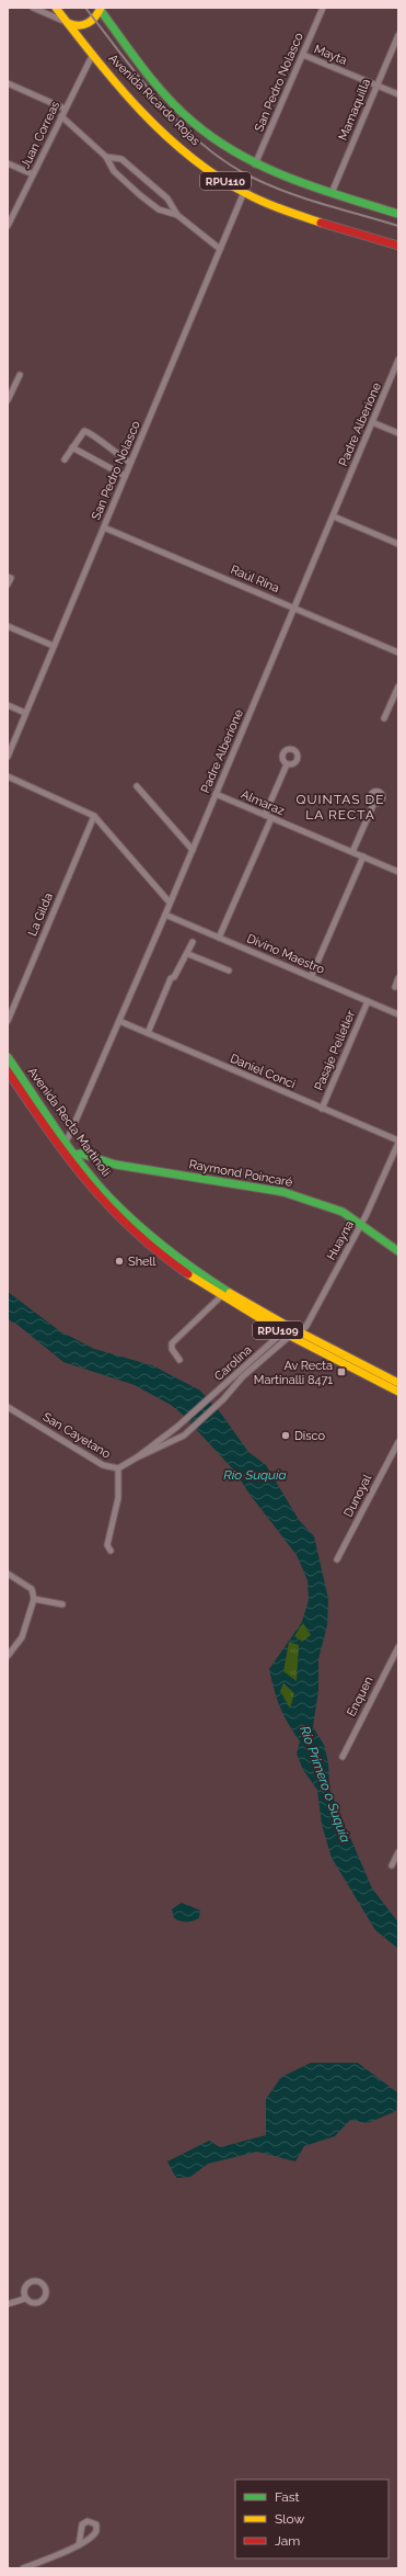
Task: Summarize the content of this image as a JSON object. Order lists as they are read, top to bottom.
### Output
{
  "streets": {
    "main road": [
      "Avenida Ricardo Rojas",
      "RPU110",
      "Avenida Recta Martinoli",
      "Raymond Poincaré",
      "RPU109"
    ],
    "street": [
      "Mayta",
      "San Pedro Nolasco",
      "Mamaquilla",
      "Juan Correas",
      "Padre Alberione",
      "Raúl Rina",
      "Almaraz",
      "La Gilda",
      "Divino Maestro",
      "Pasaje Pelletier",
      "Daniel Conci",
      "Huayna",
      "Carolina",
      "San Cayetano",
      "Dunoyal",
      "Enquen"
    ]
  },
  "crossings": [
    ["Mayta", "San Pedro Nolasco"],
    ["Mayta", "Mamaquilla"],
    ["San Pedro Nolasco", "Avenida Ricardo Rojas"],
    ["San Pedro Nolasco", "Raúl Rina"],
    ["Avenida Ricardo Rojas", "Mamaquilla"],
    ["Avenida Ricardo Rojas", "Juan Correas"],
    ["Padre Alberione", "Raúl Rina"],
    ["Padre Alberione", "Almaraz"],
    ["Padre Alberione", "Divino Maestro"],
    ["Padre Alberione", "Daniel Conci"],
    ["Padre Alberione", "Avenida Recta Martinoli"],
    ["Divino Maestro", "Pasaje Pelletier"],
    ["Pasaje Pelletier", "Daniel Conci"],
    ["Daniel Conci", "Huayna"],
    ["Avenida Recta Martinoli", "Raymond Poincaré"],
    ["Avenida Recta Martinoli", "Huayna"],
    ["Avenida Recta Martinoli", "Carolina"],
    ["Raymond Poincaré", "Huayna"],
    ["Huayna", "Carolina"]
  ],
  "districts": ["QUINTAS DE LA RECTA"],
  "water": ["Río Suquía", "Río Primero o Suquía"],
  "places": {
    "other": ["Shell", "Disco"],
    "transit": ["Av Recta Martinalli 8471"]
  },
  "legend": ["Fast", "Slow", "Jam"]
}
